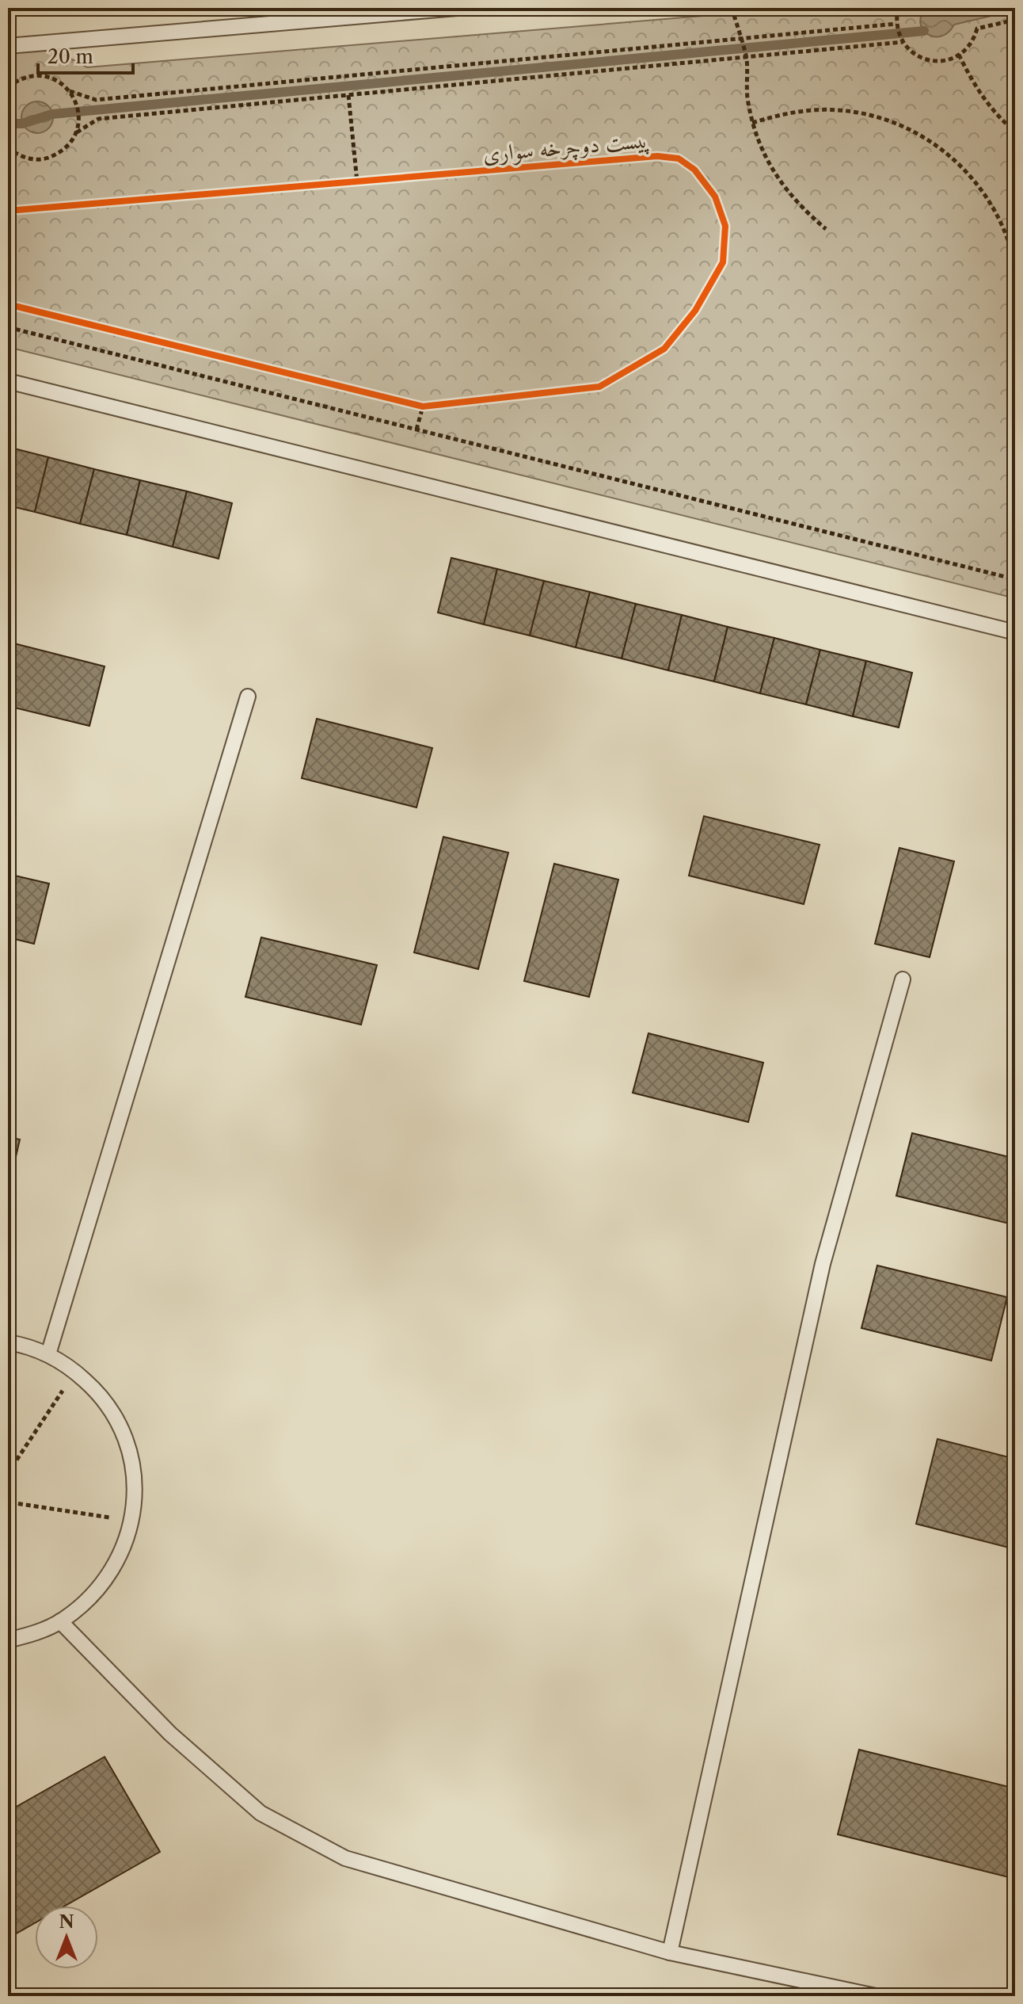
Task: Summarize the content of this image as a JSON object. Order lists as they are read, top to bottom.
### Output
{
  "streets": {
    "cycle path": ["پیست دوچرخه سواری"]
  },
  "scale_bar": "20 m",
  "north": "top"
}
